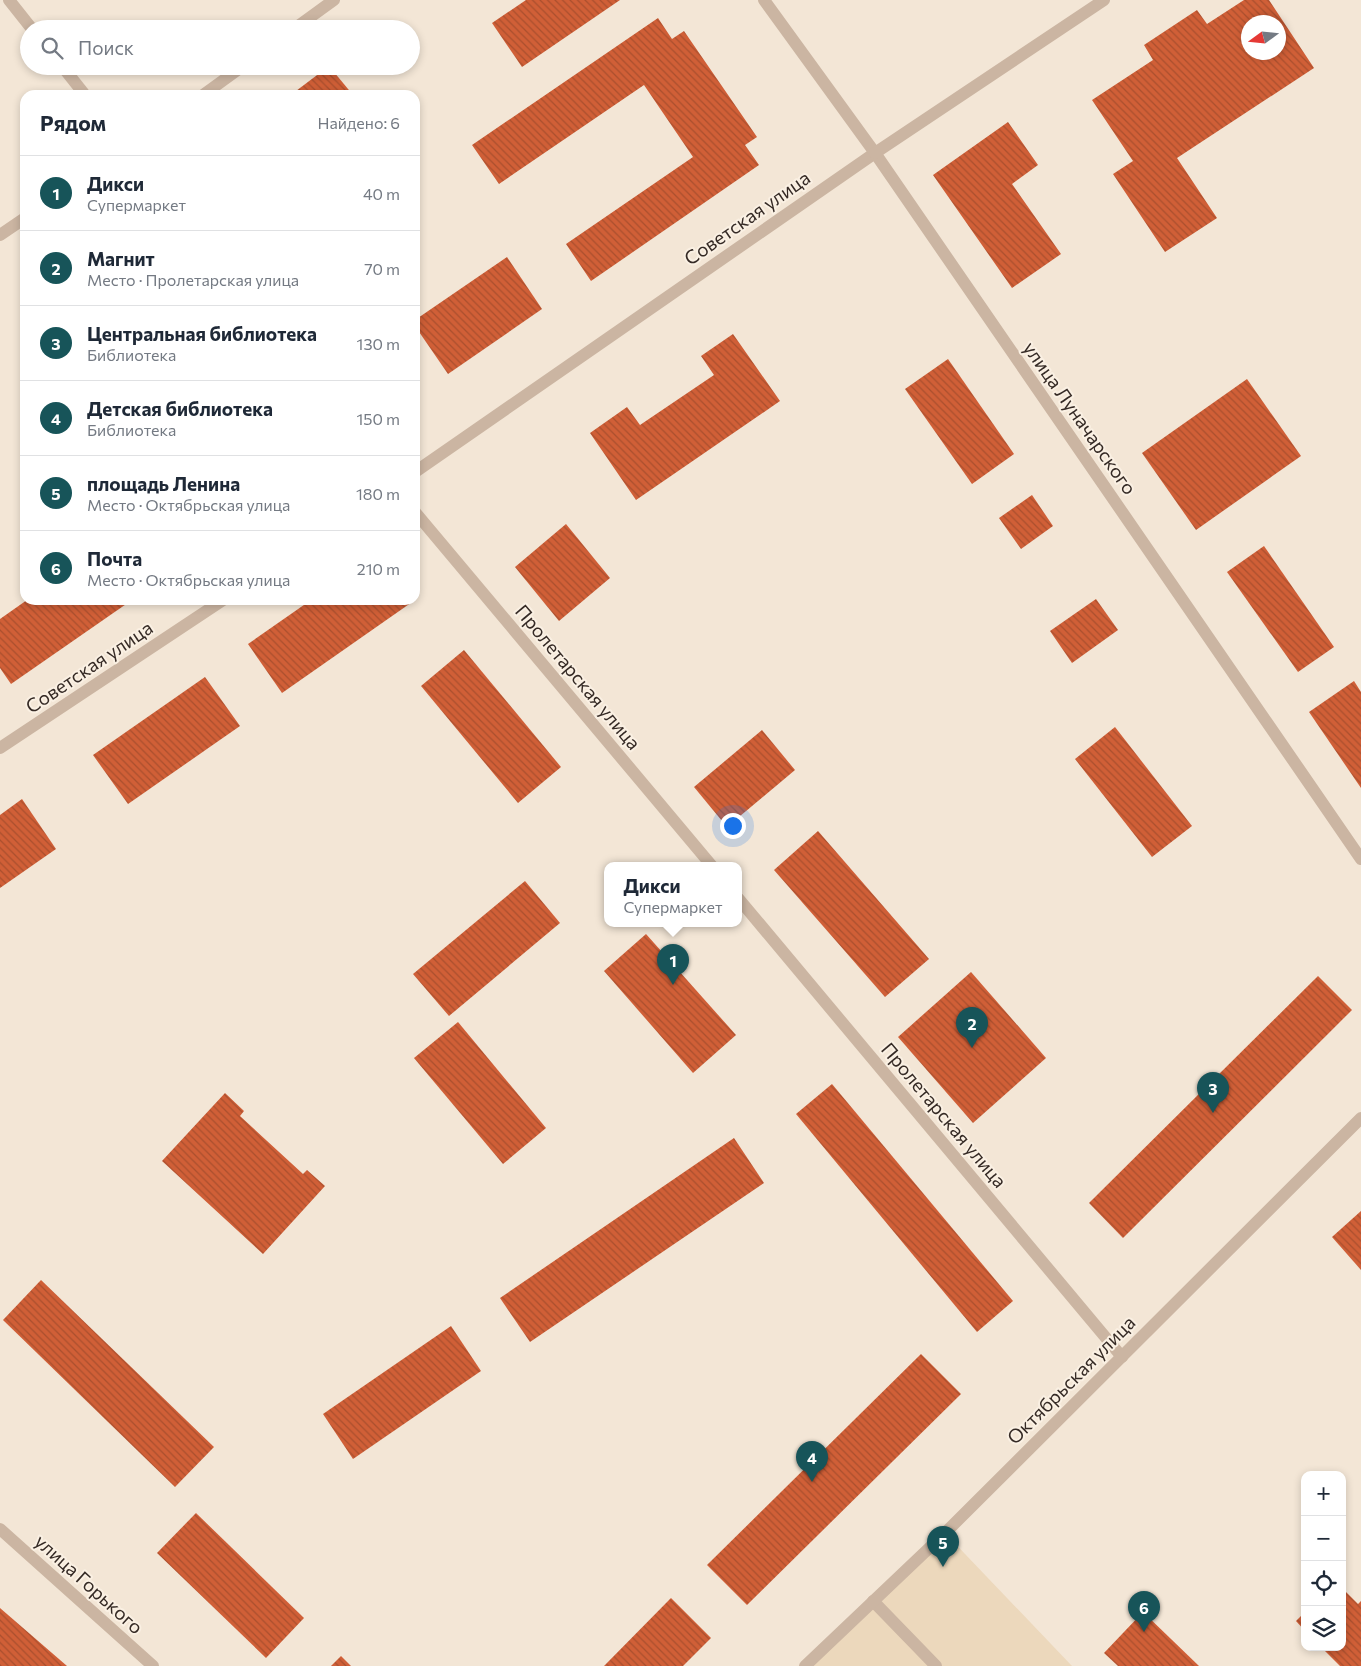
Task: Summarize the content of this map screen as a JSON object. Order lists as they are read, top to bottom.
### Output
{
  "streets": {
    "street": [
      "Советская улица",
      "улица Луначарского",
      "Пролетарская улица",
      "Октябрьская улица",
      "улица Горького"
    ]
  },
  "crossings": [
    ["Советская улица", "улица Луначарского"],
    ["Пролетарская улица", "Октябрьская улица"]
  ],
  "north": "left",
  "page": {
    "search": "Поиск",
    "heading": ["Рядом", "Найдено: 6"],
    "list": [
      {
        "mark": "1",
        "name": "Дикси",
        "note": "Супермаркет",
        "value": "40 m"
      },
      {
        "mark": "2",
        "name": "Магнит",
        "note": "Место · Пролетарская улица",
        "value": "70 m"
      },
      {
        "mark": "3",
        "name": "Центральная библиотека",
        "note": "Библиотека",
        "value": "130 m"
      },
      {
        "mark": "4",
        "name": "Детская библиотека",
        "note": "Библиотека",
        "value": "150 m"
      },
      {
        "mark": "5",
        "name": "площадь Ленина",
        "note": "Место · Октябрьская улица",
        "value": "180 m"
      },
      {
        "mark": "6",
        "name": "Почта",
        "note": "Место · Октябрьская улица",
        "value": "210 m"
      }
    ],
    "popup": ["Дикси", "Супермаркет"],
    "pins": [
      "1",
      "2",
      "3",
      "4",
      "5",
      "6"
    ],
    "map_buttons": ["+", "−"]
  }
}
